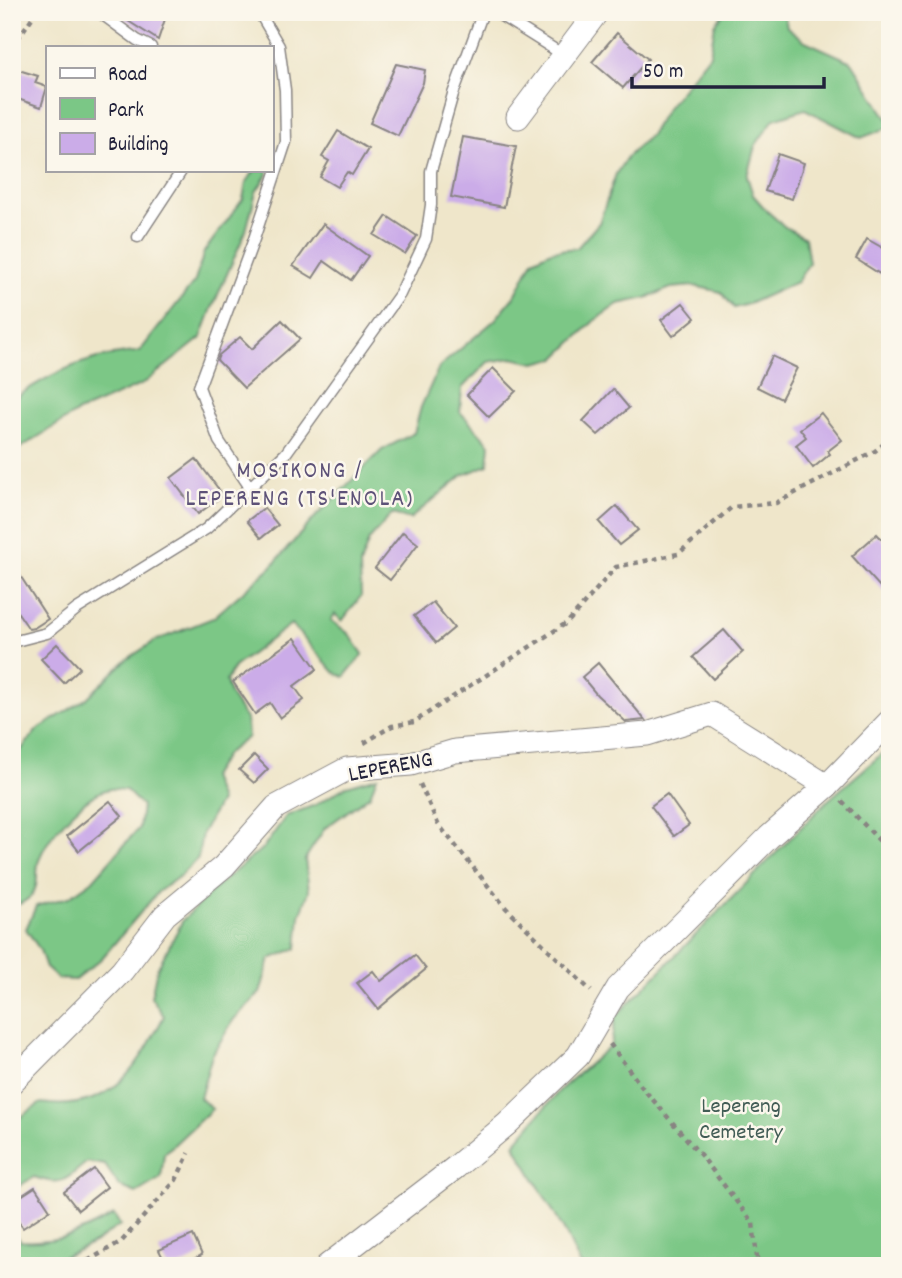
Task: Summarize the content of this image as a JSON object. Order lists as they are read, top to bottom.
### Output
{
  "streets": {
    "street": ["LEPERENG"]
  },
  "districts": ["MOSIKONG / LEPERENG (TS'ENOLA)"],
  "parks": ["Lepereng Cemetery"],
  "legend": ["Road", "Park", "Building"],
  "scale_bar": "50 m"
}
